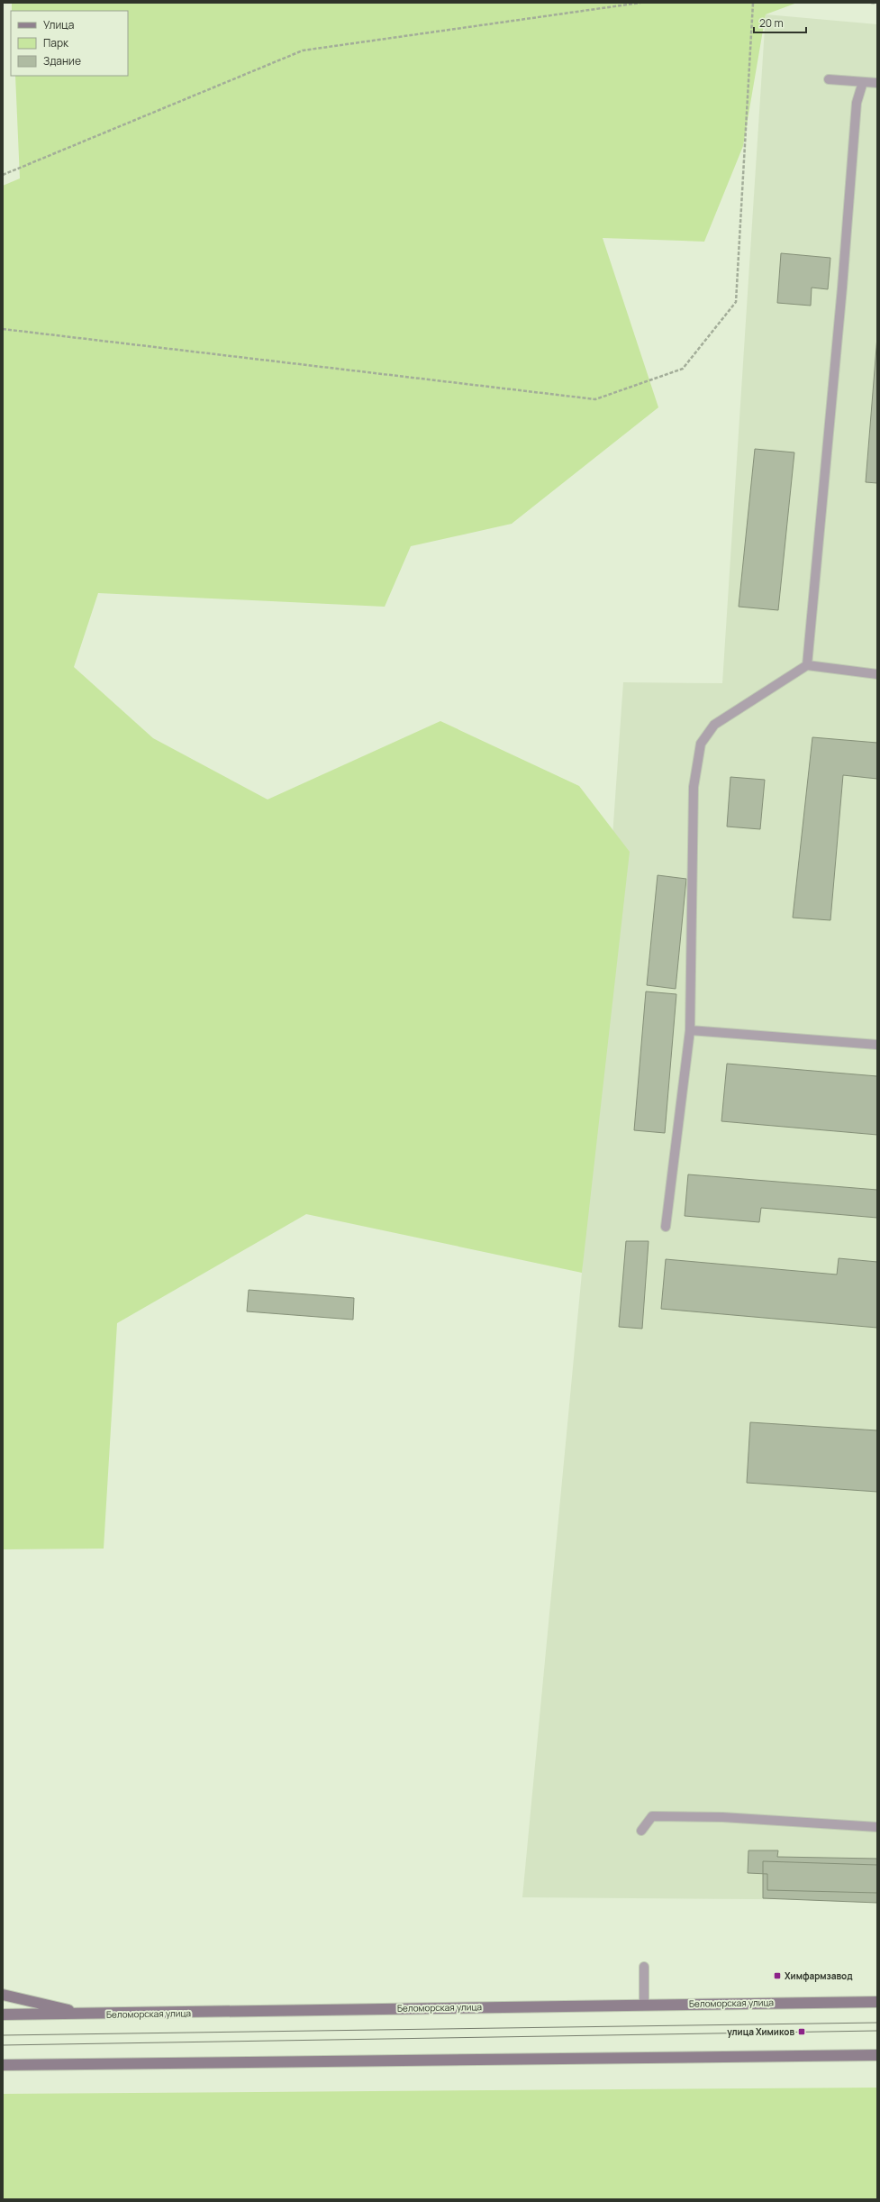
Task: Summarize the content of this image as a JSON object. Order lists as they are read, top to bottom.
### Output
{
  "streets": {
    "main road": ["Беломорская улица"]
  },
  "places": {
    "transit": ["Химфармзавод", "улица Химиков"]
  },
  "legend": ["Улица", "Парк", "Здание"],
  "scale_bar": "20 m"
}
